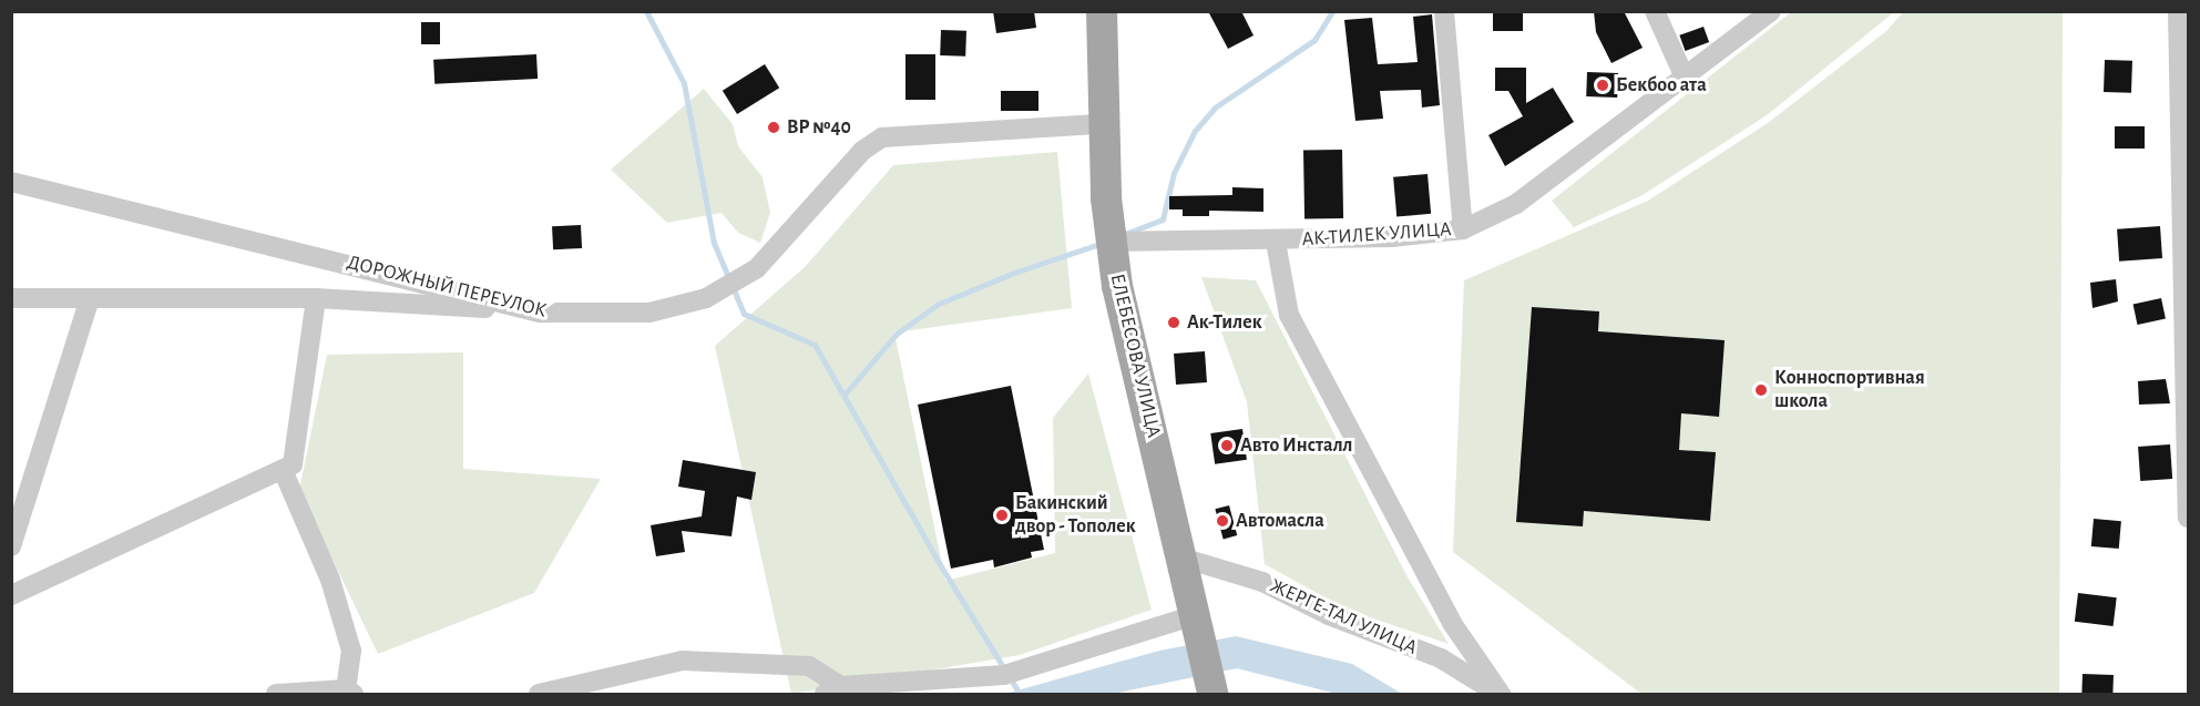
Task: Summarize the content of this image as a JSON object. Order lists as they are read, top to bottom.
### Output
{
  "streets": {
    "main road": ["ЕЛЕБЕСОВА УЛИЦА"],
    "street": ["АК-ТИЛЕК УЛИЦА", "ДОРОЖНЫЙ ПЕРЕУЛОК", "ЖЕРГЕ-ТАЛ УЛИЦА"]
  },
  "crossings": [
    ["АК-ТИЛЕК УЛИЦА", "ЕЛЕБЕСОВА УЛИЦА"],
    ["ДОРОЖНЫЙ ПЕРЕУЛОК", "ЕЛЕБЕСОВА УЛИЦА"],
    ["ЕЛЕБЕСОВА УЛИЦА", "ЖЕРГЕ-ТАЛ УЛИЦА"]
  ],
  "places": [
    "Бекбоо ата",
    "BP №40",
    "Ак-Тилек",
    "Конноспортивная школа",
    "Авто Инсталл",
    "Бакинский двор - Тополек",
    "Автомасла"
  ]
}
